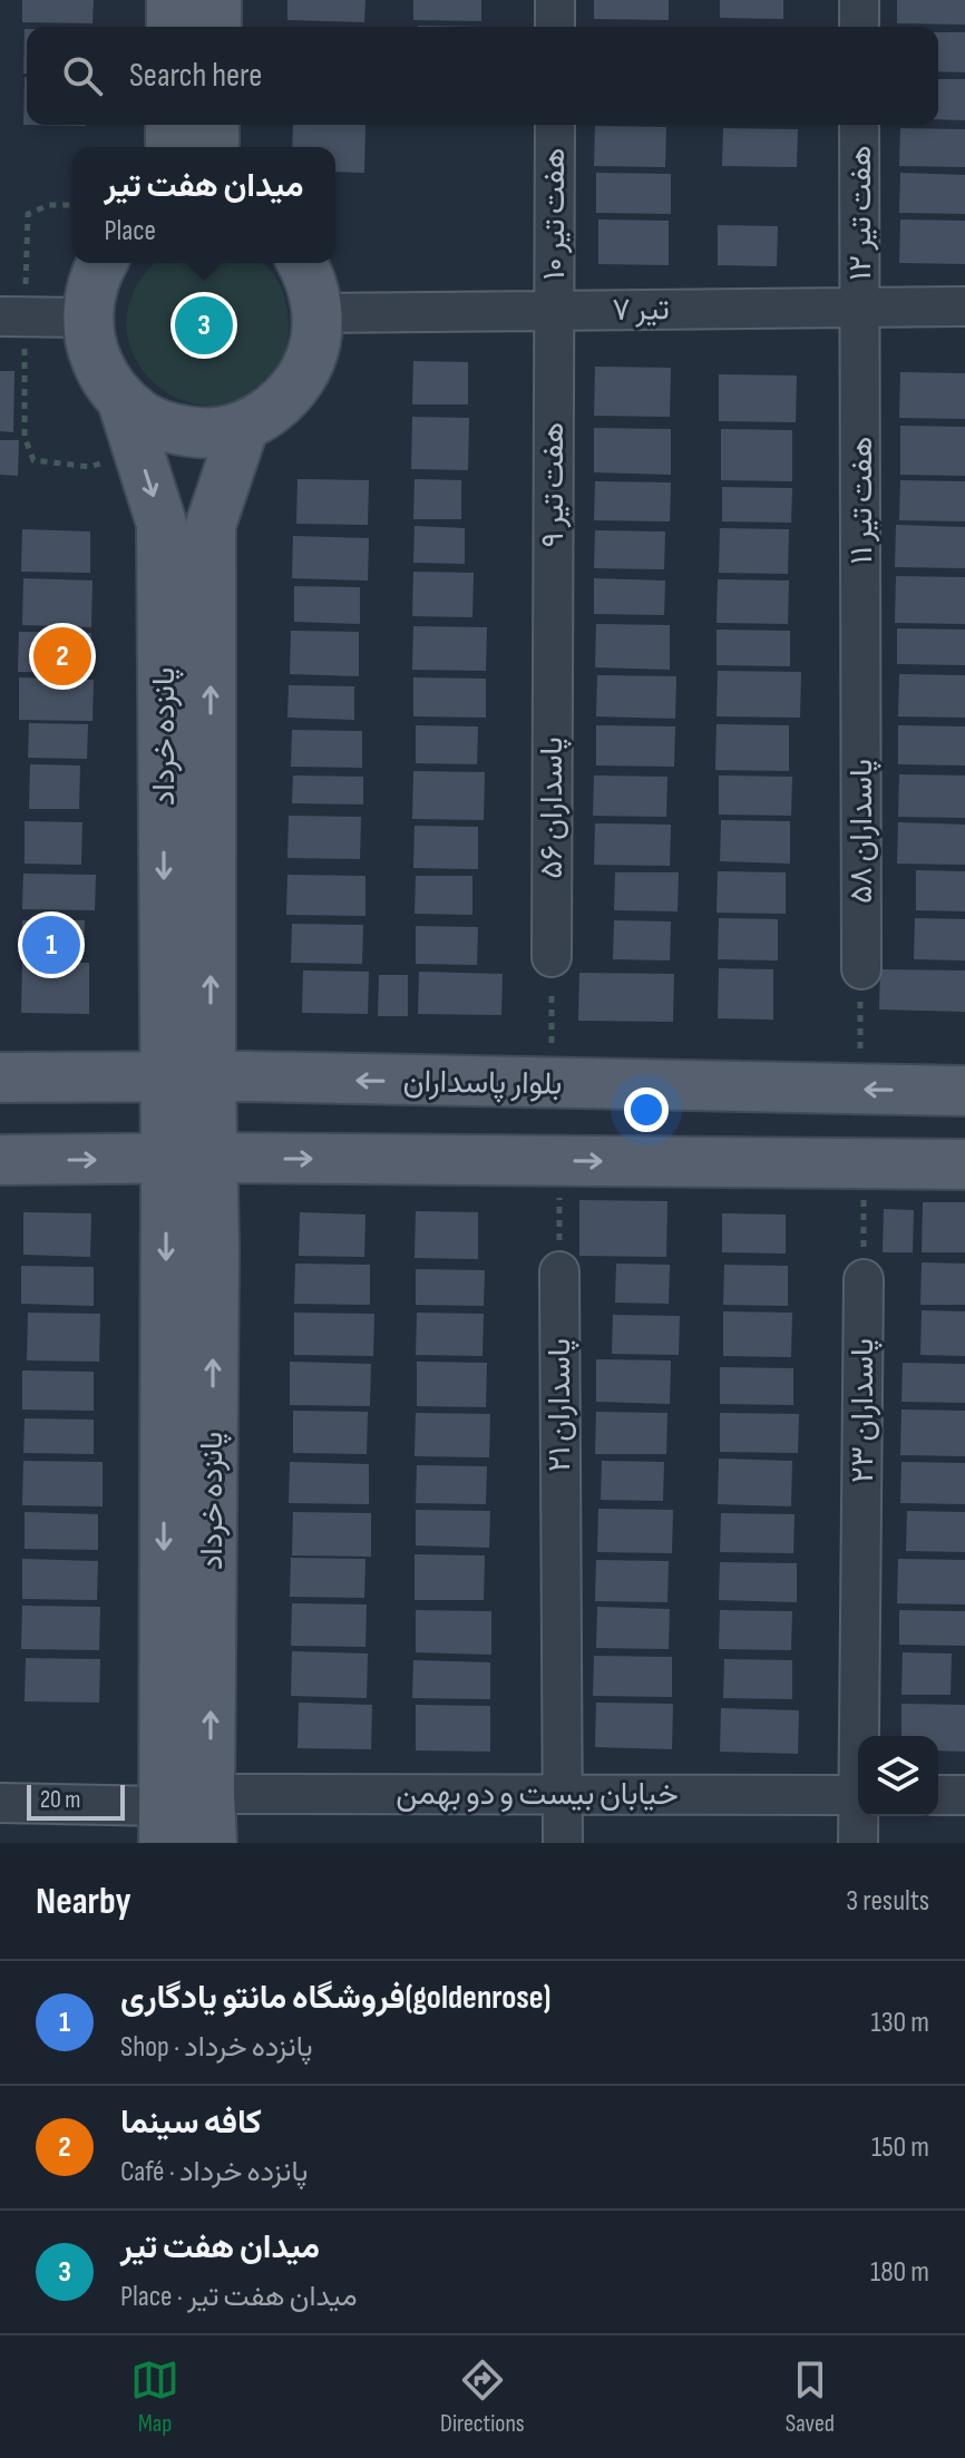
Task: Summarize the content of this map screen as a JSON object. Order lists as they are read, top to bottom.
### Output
{
  "streets": {
    "main road": ["پانزده خرداد", "بلوار پاسداران"],
    "street": [
      "هفت تیر ۱۲",
      "هفت تیر ۱۰",
      "۷ تیر",
      "هفت تیر ۹",
      "هفت تیر ۱۱",
      "پاسداران ۵۶",
      "پاسداران ۵۸",
      "پاسداران ۲۱",
      "پاسداران ۲۳",
      "خیابان بیست و دو بهمن"
    ]
  },
  "crossings": [
    ["هفت تیر ۱۲", "۷ تیر"],
    ["هفت تیر ۱۲", "هفت تیر ۱۱"],
    ["هفت تیر ۱۰", "۷ تیر"],
    ["هفت تیر ۱۰", "هفت تیر ۹"],
    ["۷ تیر", "هفت تیر ۹"],
    ["۷ تیر", "هفت تیر ۱۱"],
    ["هفت تیر ۹", "پاسداران ۵۶"],
    ["هفت تیر ۱۱", "پاسداران ۵۸"],
    ["پانزده خرداد", "بلوار پاسداران"],
    ["پانزده خرداد", "خیابان بیست و دو بهمن"],
    ["پاسداران ۲۱", "خیابان بیست و دو بهمن"]
  ],
  "scale_bar": "20 m",
  "page": {
    "search": "Search here",
    "popup": ["میدان هفت تیر", "Place"],
    "pins": ["3", "2", "1"],
    "scale": "20 m",
    "heading": ["Nearby", "3 results"],
    "list": [
      {
        "mark": "1",
        "name": "فروشگاه مانتو یادگاری(goldenrose)",
        "note": "Shop · پانزده خرداد",
        "value": "130 m"
      },
      {
        "mark": "2",
        "name": "کافه سینما",
        "note": "Café · پانزده خرداد",
        "value": "150 m"
      },
      {
        "mark": "3",
        "name": "میدان هفت تیر",
        "note": "Place · میدان هفت تیر",
        "value": "180 m"
      }
    ],
    "nav": ["Map", "Directions", "Saved"]
  }
}
